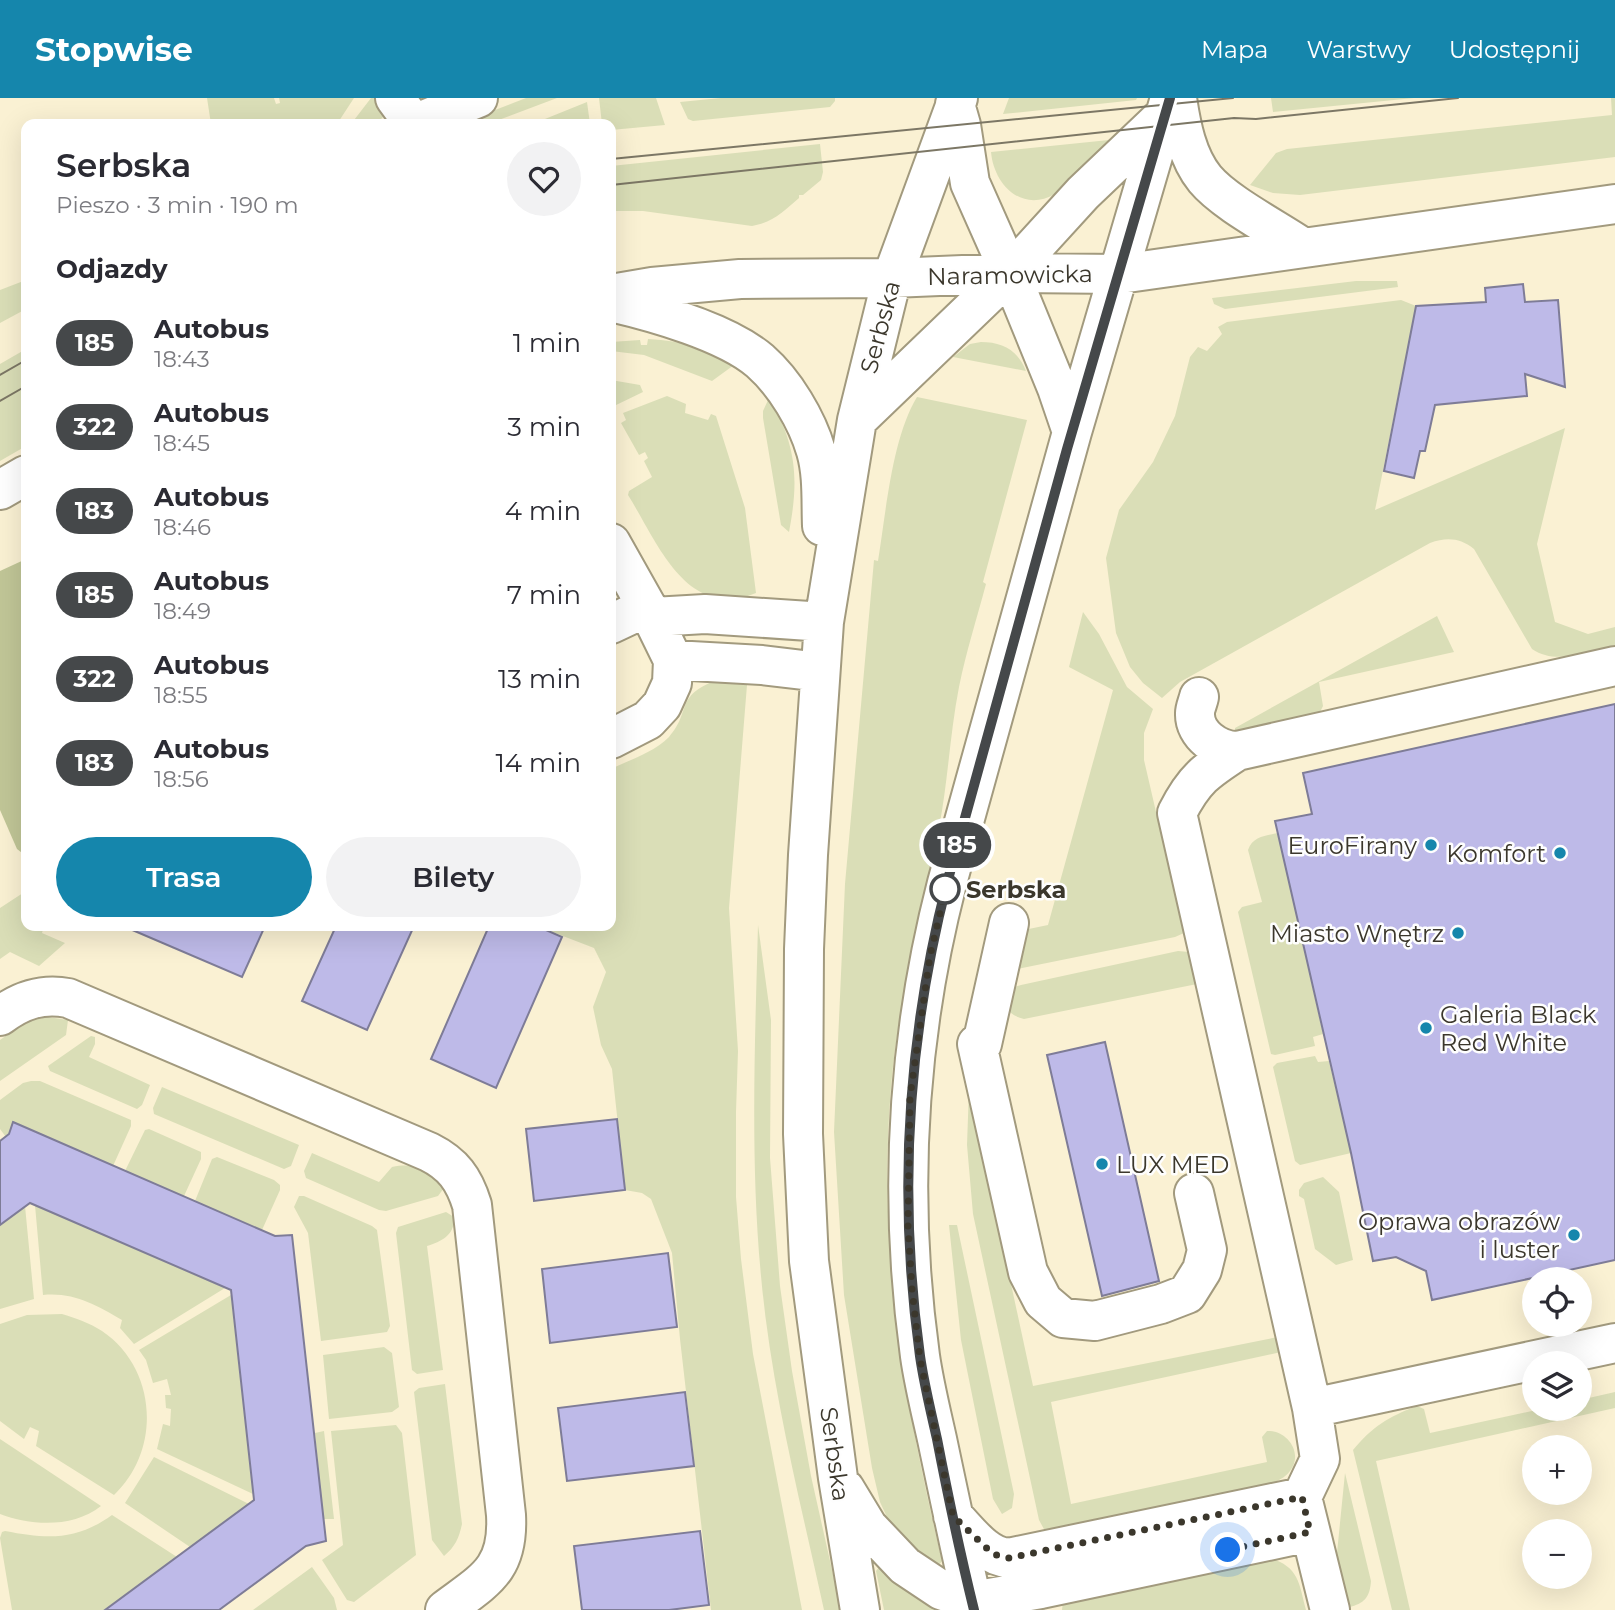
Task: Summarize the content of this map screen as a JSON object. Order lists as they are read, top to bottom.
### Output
{
  "streets": {
    "street": ["Naramowicka", "Serbska"]
  },
  "crossings": [
    ["Naramowicka", "Serbska"]
  ],
  "places": [
    "EuroFirany",
    "Komfort",
    "Serbska",
    "Miasto Wnętrz",
    "Galeria Black Red White",
    "LUX MED",
    "Oprawa obrazów i luster"
  ],
  "lines": ["bus line 185"],
  "page": {
    "header": "Stopwise",
    "nav": ["Mapa", "Warstwy", "Udostępnij"],
    "on_map": "185",
    "heading": [
      ["Serbska", "Pieszo · 3 min · 190 m"],
      "Odjazdy"
    ],
    "list": [
      {
        "mark": "185",
        "name": "Autobus",
        "note": "18:43",
        "value": "1 min"
      },
      {
        "mark": "322",
        "name": "Autobus",
        "note": "18:45",
        "value": "3 min"
      },
      {
        "mark": "183",
        "name": "Autobus",
        "note": "18:46",
        "value": "4 min"
      },
      {
        "mark": "185",
        "name": "Autobus",
        "note": "18:49",
        "value": "7 min"
      },
      {
        "mark": "322",
        "name": "Autobus",
        "note": "18:55",
        "value": "13 min"
      },
      {
        "mark": "183",
        "name": "Autobus",
        "note": "18:56",
        "value": "14 min"
      }
    ],
    "buttons": ["Trasa", "Bilety"],
    "map_buttons": ["+", "−"]
  }
}
